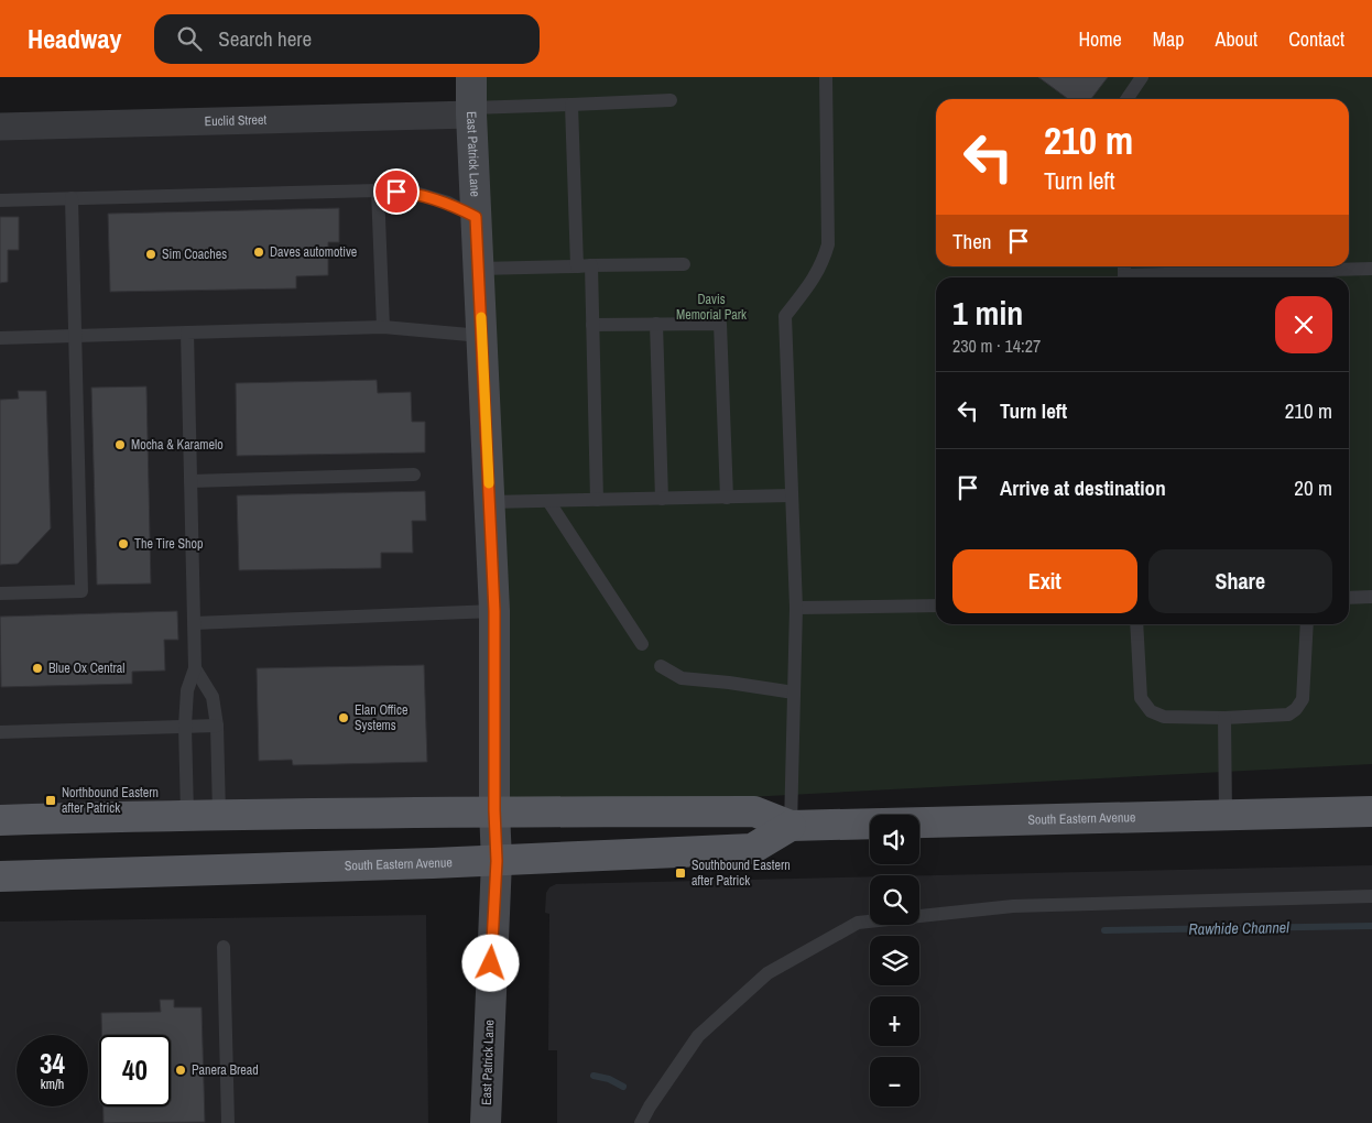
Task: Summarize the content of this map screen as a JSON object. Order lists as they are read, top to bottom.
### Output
{
  "streets": {
    "main road": ["East Patrick Lane", "South Eastern Avenue"],
    "street": ["Euclid Street"]
  },
  "crossings": [
    ["Euclid Street", "East Patrick Lane"],
    ["East Patrick Lane", "South Eastern Avenue"]
  ],
  "water": ["Rawhide Channel"],
  "parks": ["Davis Memorial Park"],
  "places": {
    "other": [
      "Daves automotive",
      "Sim Coaches",
      "Mocha & Karamelo",
      "The Tire Shop",
      "Blue Ox Central",
      "Elan Office Systems",
      "Panera Bread"
    ],
    "transit": ["Northbound Eastern after Patrick", "Southbound Eastern after Patrick"]
  },
  "page": {
    "header": "Headway",
    "search": "Search here",
    "nav": [
      "Home",
      "Map",
      "About",
      "Contact"
    ],
    "turn": ["210 m", "Turn left"],
    "then": "Then",
    "heading": ["1 min", "230 m · 14:27"],
    "list": [
      {
        "name": "Turn left",
        "value": "210 m"
      },
      {
        "name": "Arrive at destination",
        "value": "20 m"
      }
    ],
    "buttons": ["Exit", "Share"],
    "map_buttons": ["+", "−"],
    "speed": "34 km/h",
    "limit": "40"
  }
}
